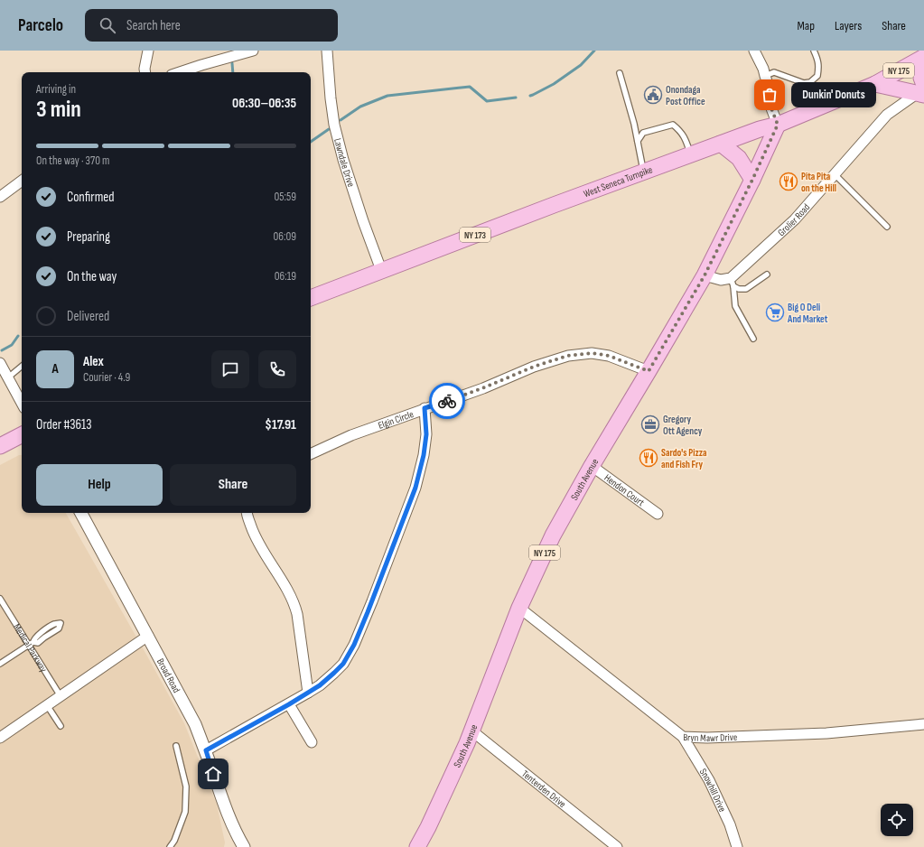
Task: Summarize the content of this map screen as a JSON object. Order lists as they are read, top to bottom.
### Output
{
  "streets": {
    "main road": [
      "NY 175",
      "West Seneca Turnpike",
      "NY 173",
      "South Avenue"
    ],
    "street": [
      "Lawndale Drive",
      "Grolier Road",
      "Elgin Circle",
      "Hendon Court",
      "Broad Road",
      "Bryn Mawr Drive",
      "Tenterden Drive",
      "Snowhill Drive"
    ],
    "lane": ["Medical Parkway"]
  },
  "crossings": [
    ["Lawndale Drive", "West Seneca Turnpike"],
    ["West Seneca Turnpike", "South Avenue"],
    ["Elgin Circle", "South Avenue"],
    ["South Avenue", "Hendon Court"],
    ["South Avenue", "Bryn Mawr Drive"],
    ["South Avenue", "Tenterden Drive"],
    ["Bryn Mawr Drive", "Snowhill Drive"]
  ],
  "places": {
    "public building": ["Onondaga Post Office"],
    "other": ["Dunkin' Donuts"],
    "restaurant": ["Pita Pita on the Hill", "Sardo's Pizza and Fish Fry"],
    "supermarket": ["Big O Deli And Market"],
    "office": ["Gregory Ott Agency"]
  },
  "page": {
    "header": "Parcelo",
    "search": "Search here",
    "nav": ["Map", "Layers", "Share"],
    "heading": ["3 min", "Arriving in", "06:30–06:35"],
    "panel": [
      "Alex",
      "Courier · 4.9",
      "Order #3613",
      "$17.91"
    ],
    "bubble": "Dunkin' Donuts",
    "bar": "On the way · 370 m",
    "list": [
      ["Confirmed", "05:59"],
      ["Preparing", "06:09"],
      ["On the way", "06:19"],
      "Delivered"
    ],
    "round": "A",
    "buttons": ["Help", "Share"]
  }
}
